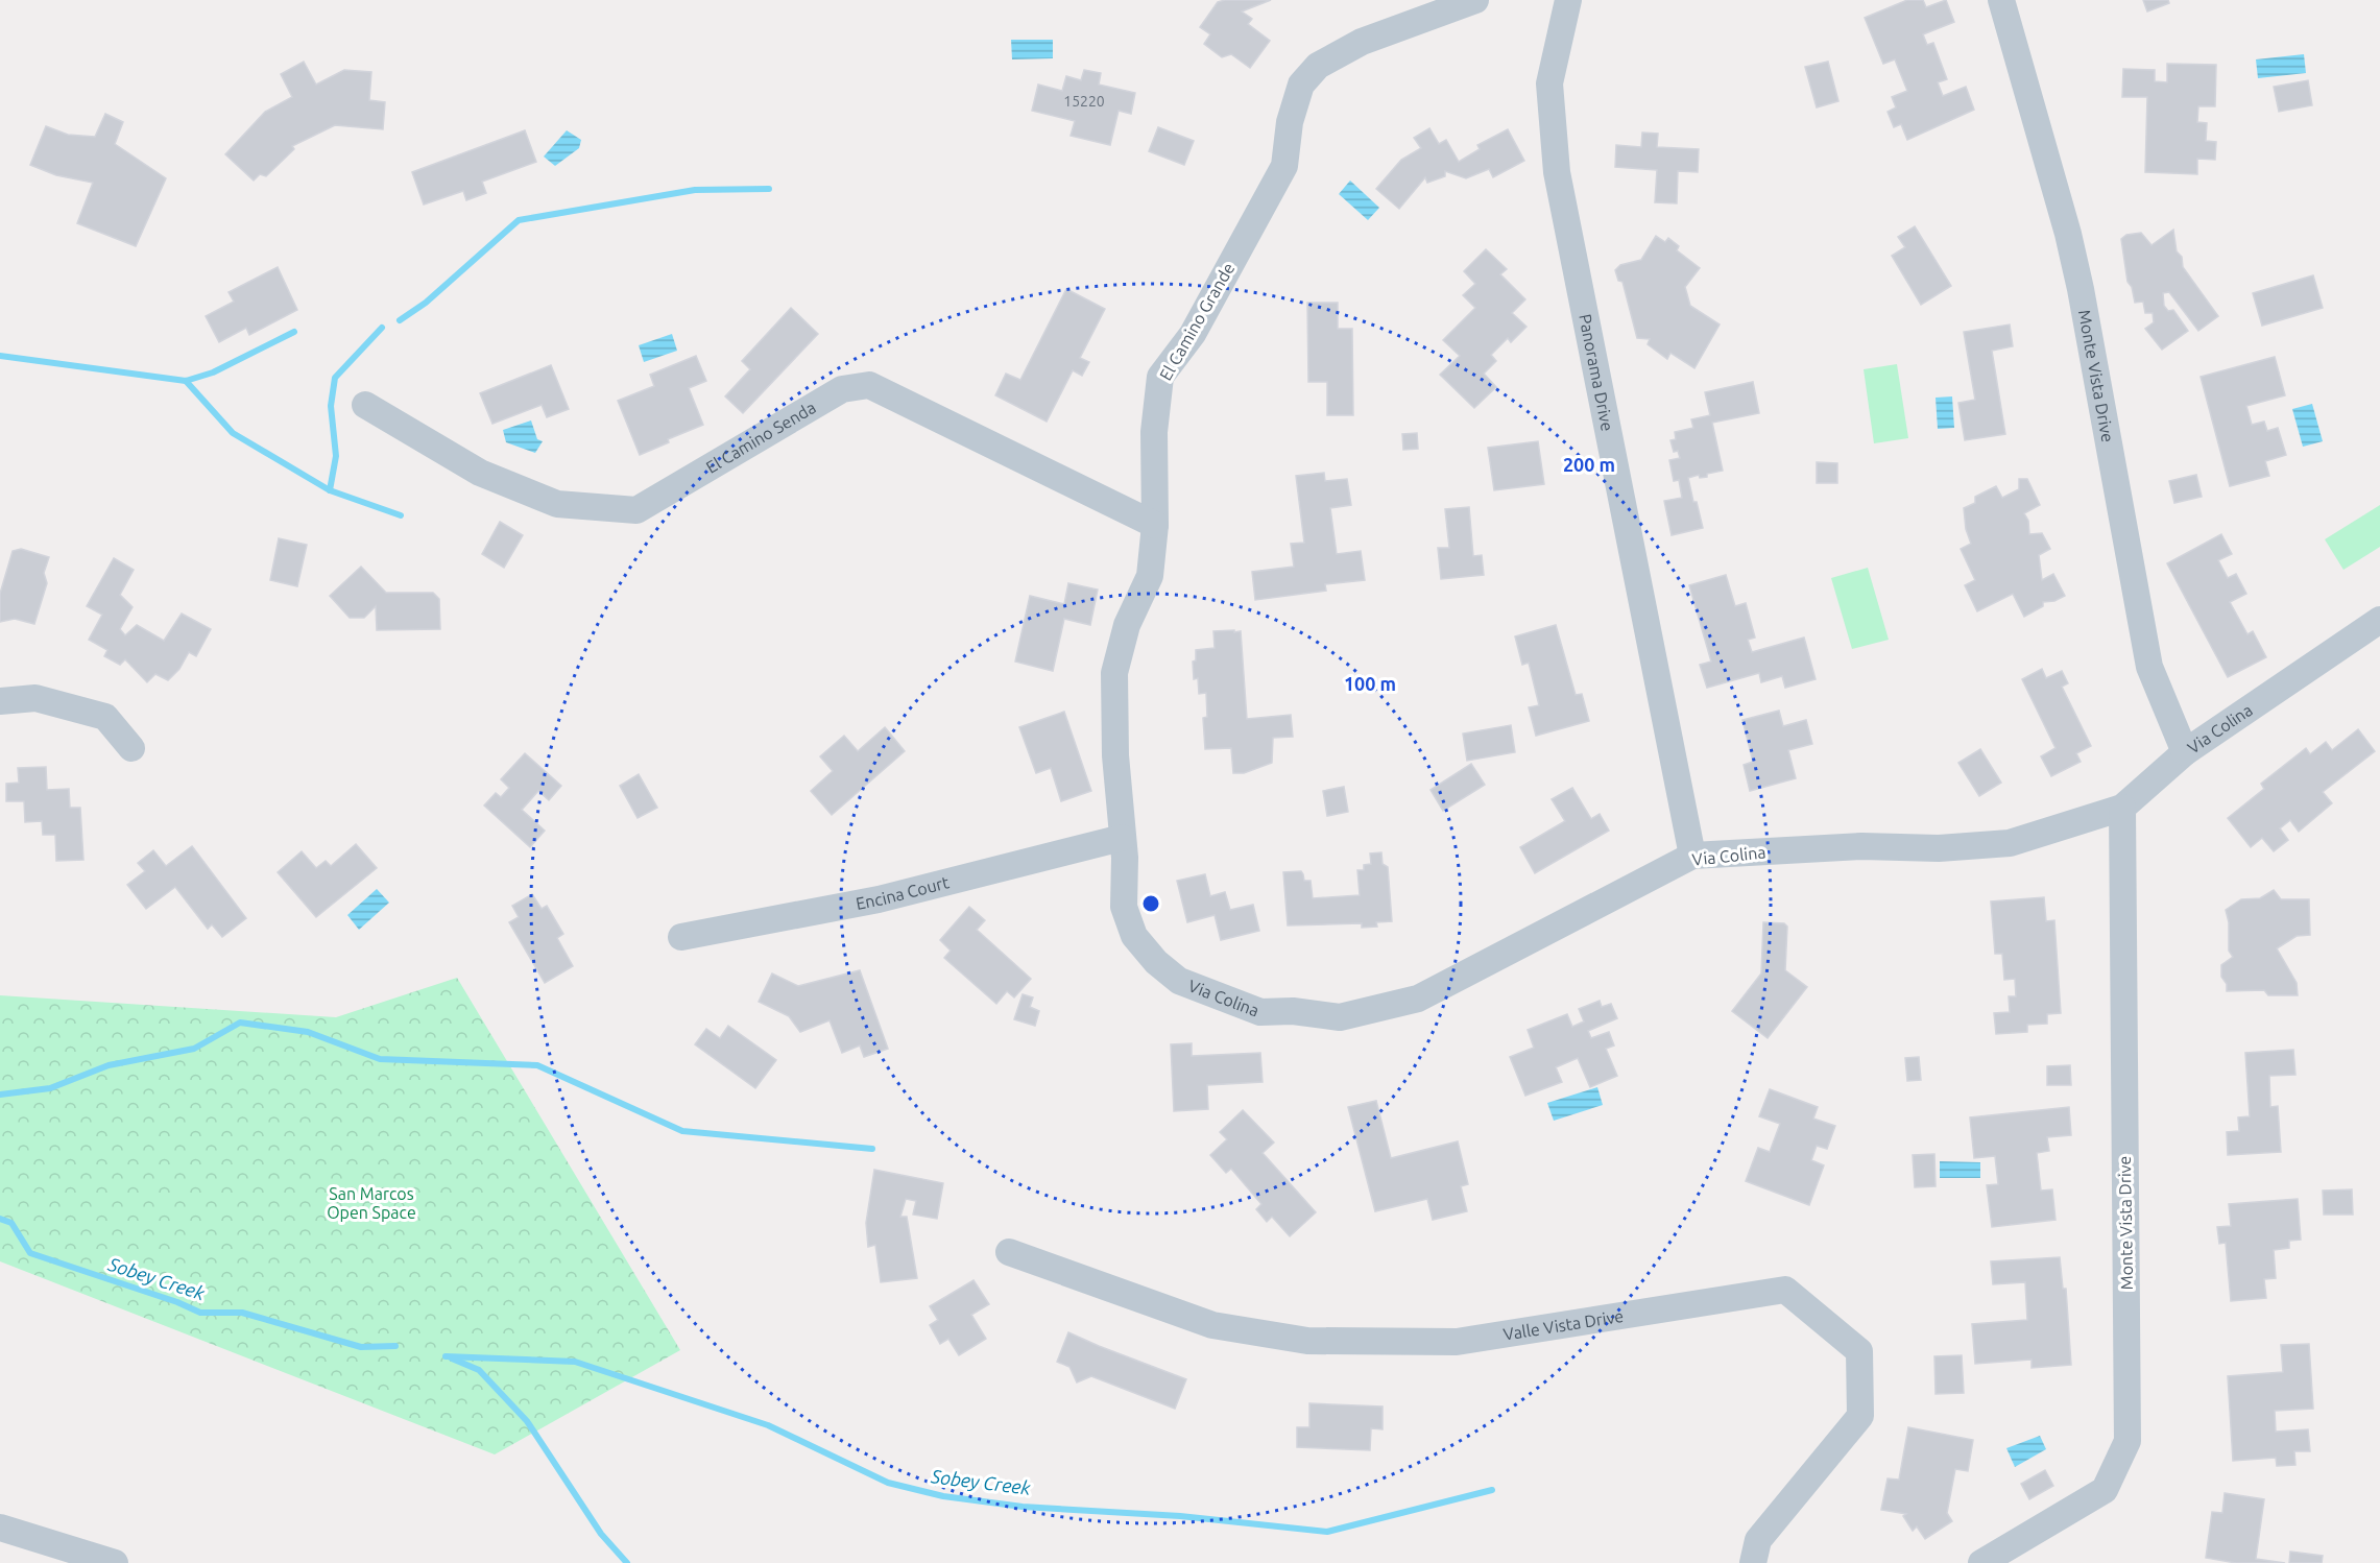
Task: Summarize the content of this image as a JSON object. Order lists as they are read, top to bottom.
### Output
{
  "streets": {
    "street": [
      "El Camino Grande",
      "Panorama Drive",
      "Monte Vista Drive",
      "El Camino Senda",
      "Via Colina",
      "Encina Court",
      "Valle Vista Drive"
    ]
  },
  "crossings": [
    ["El Camino Grande", "El Camino Senda"],
    ["El Camino Grande", "Via Colina"],
    ["El Camino Grande", "Encina Court"],
    ["Panorama Drive", "Via Colina"],
    ["Monte Vista Drive", "Via Colina"],
    ["Via Colina", "Encina Court"]
  ],
  "water": ["Sobey Creek"],
  "parks": ["San Marcos Open Space"],
  "house_numbers": ["15220"],
  "rings": ["200 m", "100 m"]
}
